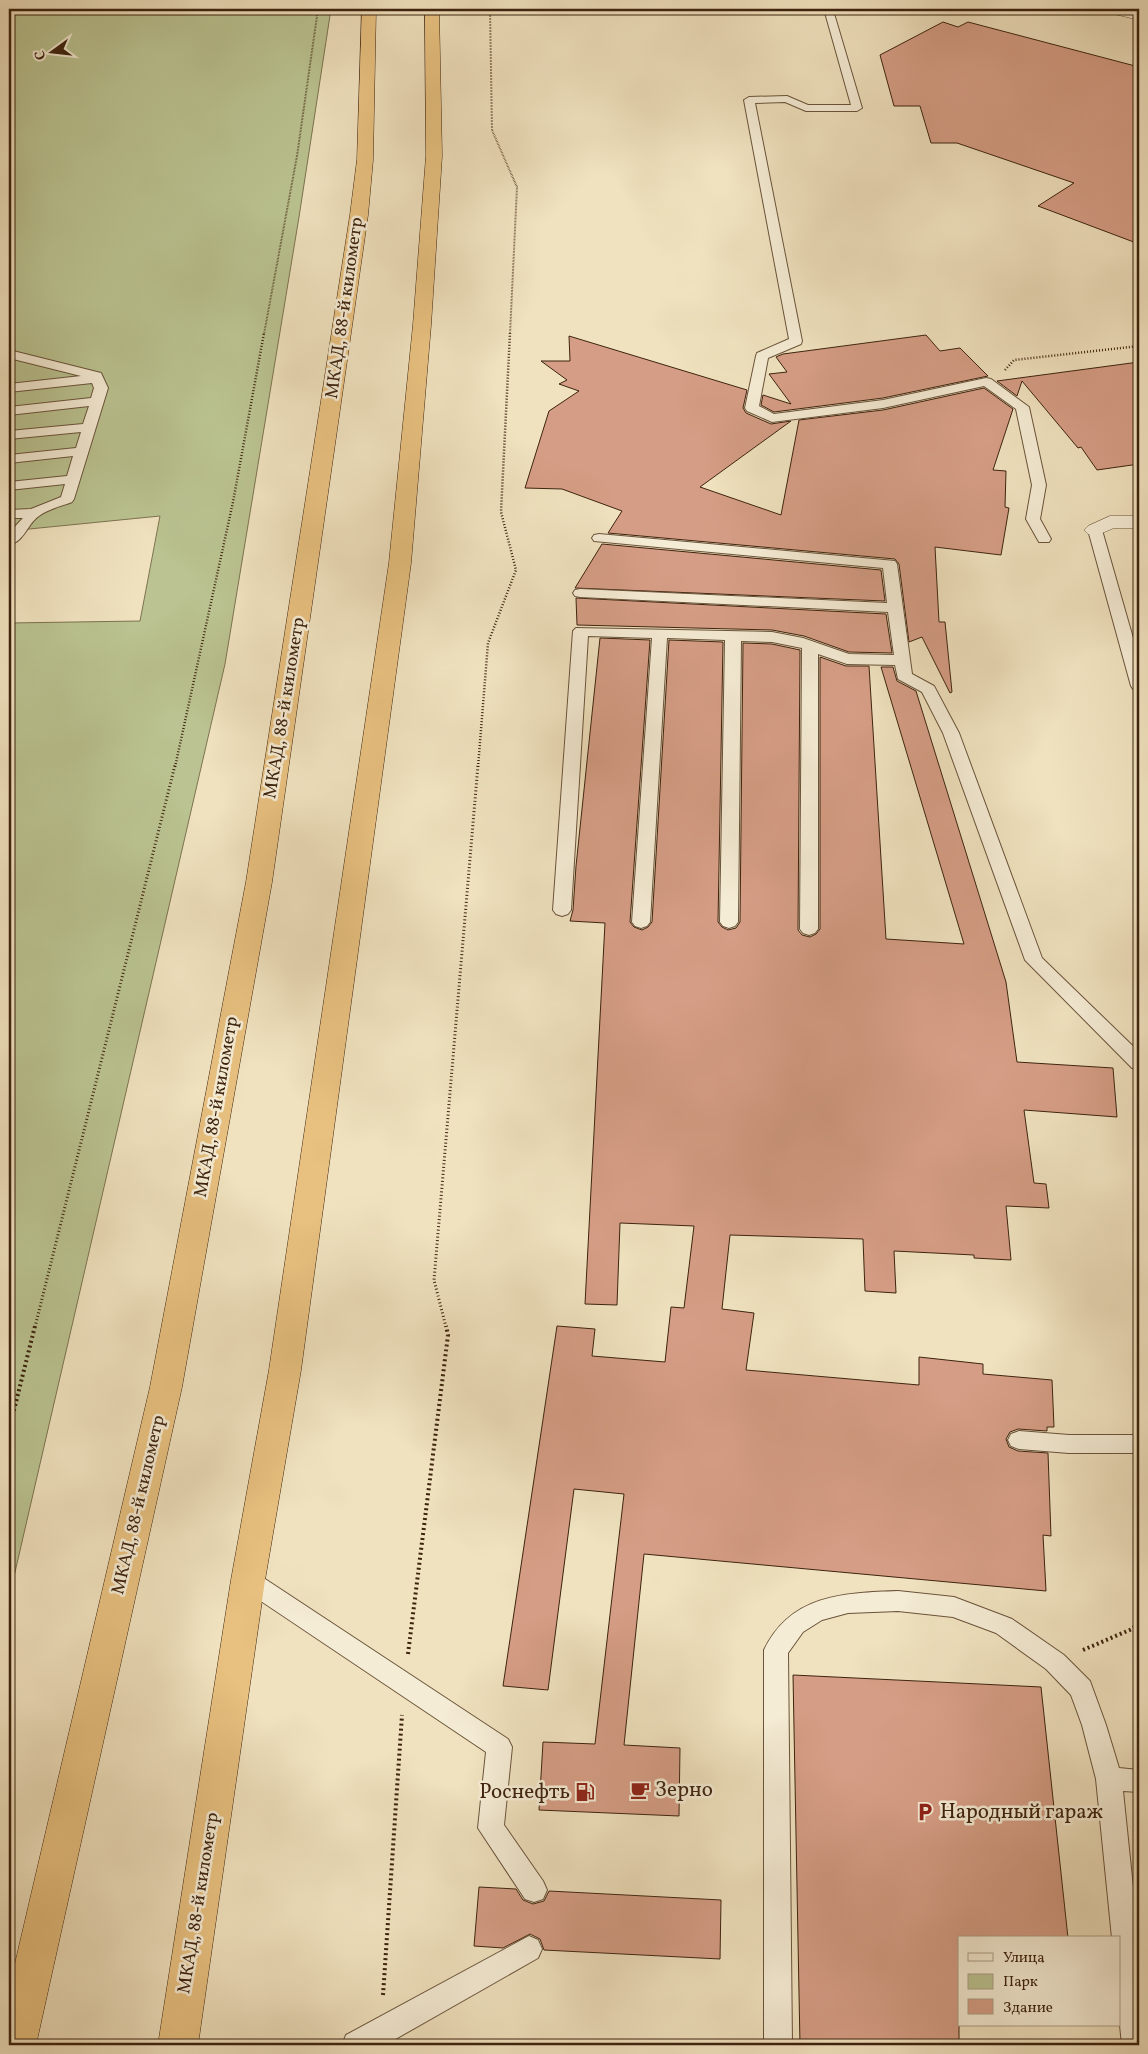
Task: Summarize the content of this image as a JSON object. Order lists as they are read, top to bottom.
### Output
{
  "streets": {
    "highway": ["МКАД, 88-й километр"]
  },
  "places": {
    "cafe": ["Зерно"],
    "fuel station": ["Роснефть"],
    "parking": ["Народный гараж"]
  },
  "legend": ["Улица", "Парк", "Здание"],
  "north": "left"
}
